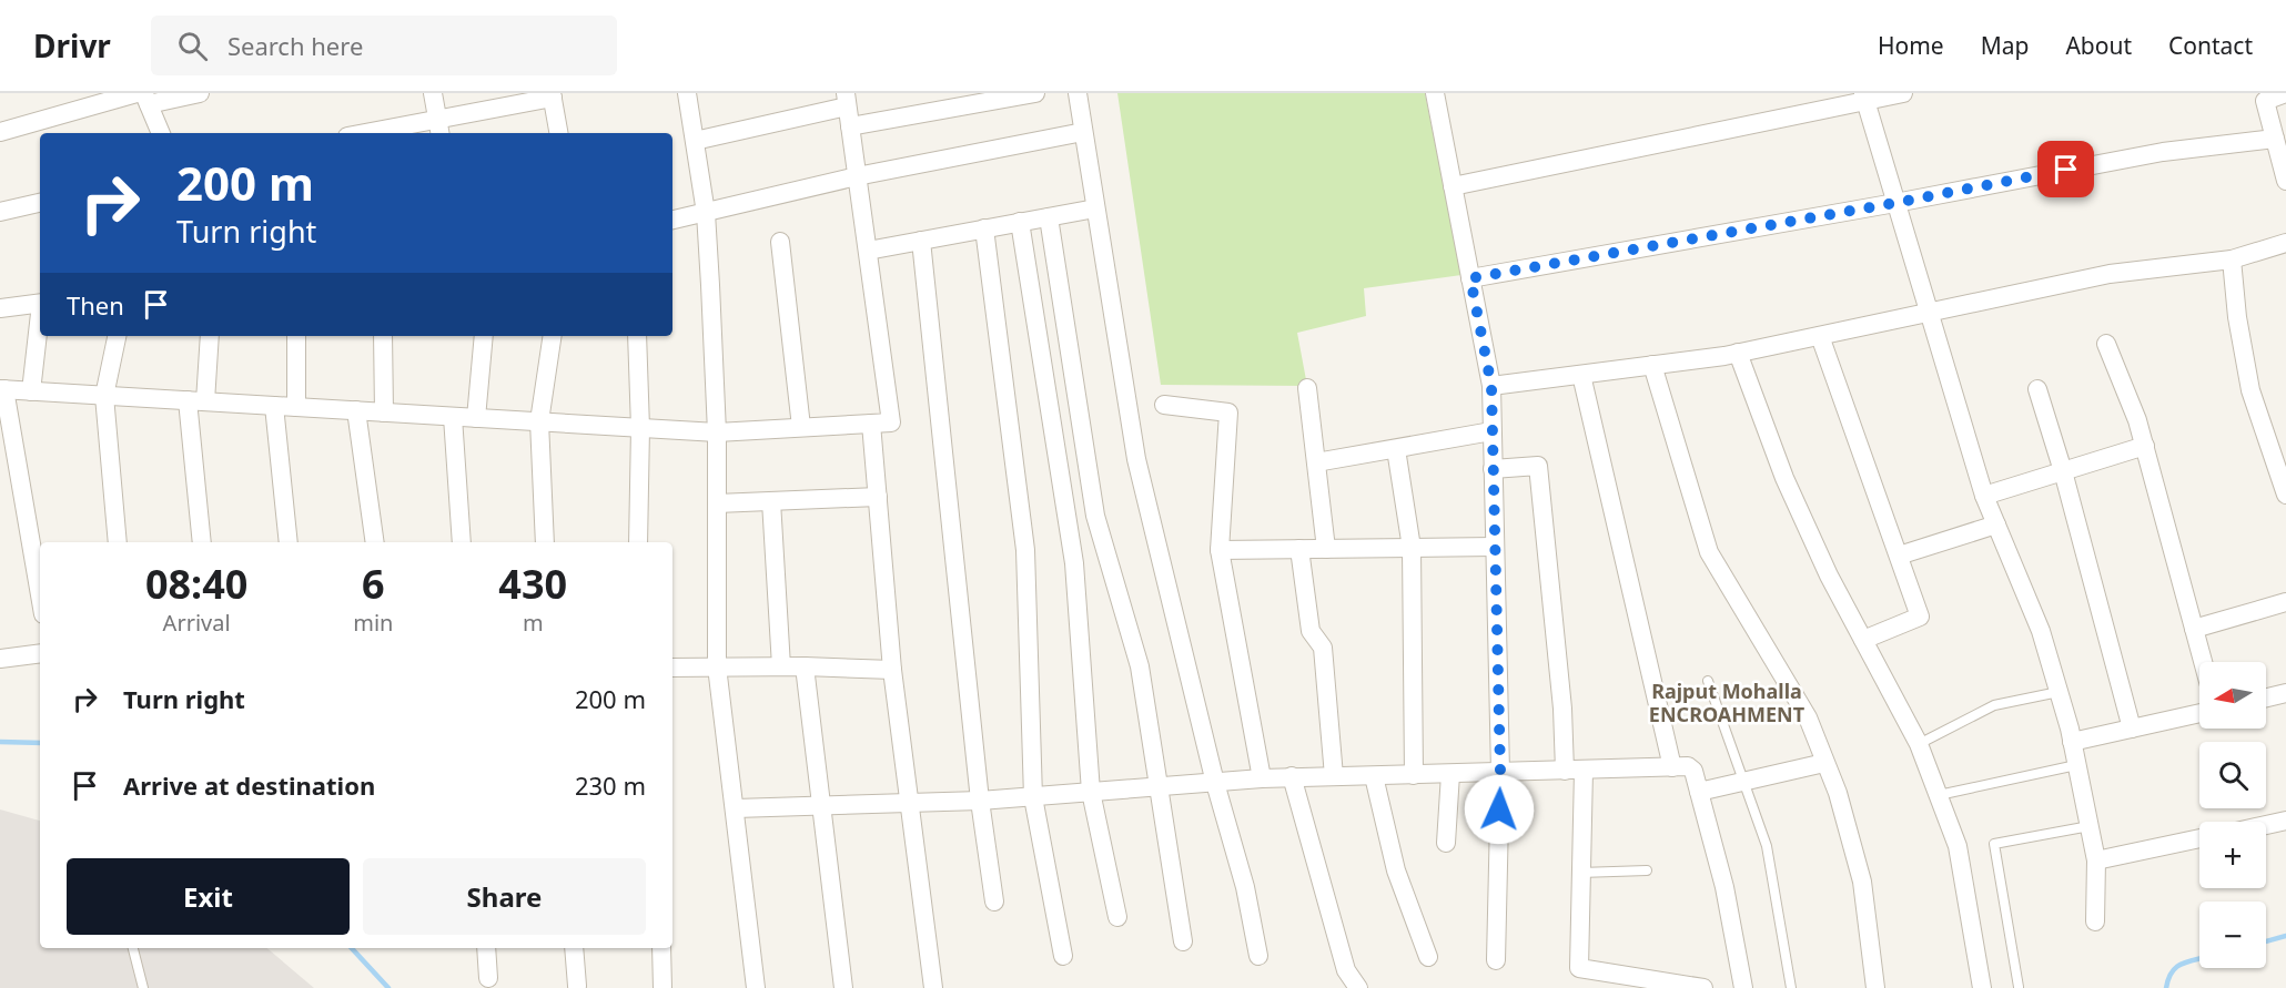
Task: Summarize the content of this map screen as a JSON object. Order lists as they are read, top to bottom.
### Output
{
  "districts": ["Rajput Mohalla ENCROAHMENT"],
  "north": "left",
  "page": {
    "header": "Drivr",
    "search": "Search here",
    "nav": [
      "Home",
      "Map",
      "About",
      "Contact"
    ],
    "turn": ["200 m", "Turn right"],
    "then": "Then",
    "eta": [
      "08:40",
      "Arrival",
      "6",
      "min",
      "430",
      "m"
    ],
    "list": [
      {
        "name": "Turn right",
        "value": "200 m"
      },
      {
        "name": "Arrive at destination",
        "value": "230 m"
      }
    ],
    "map_buttons": ["+", "−"],
    "buttons": ["Exit", "Share"]
  }
}
